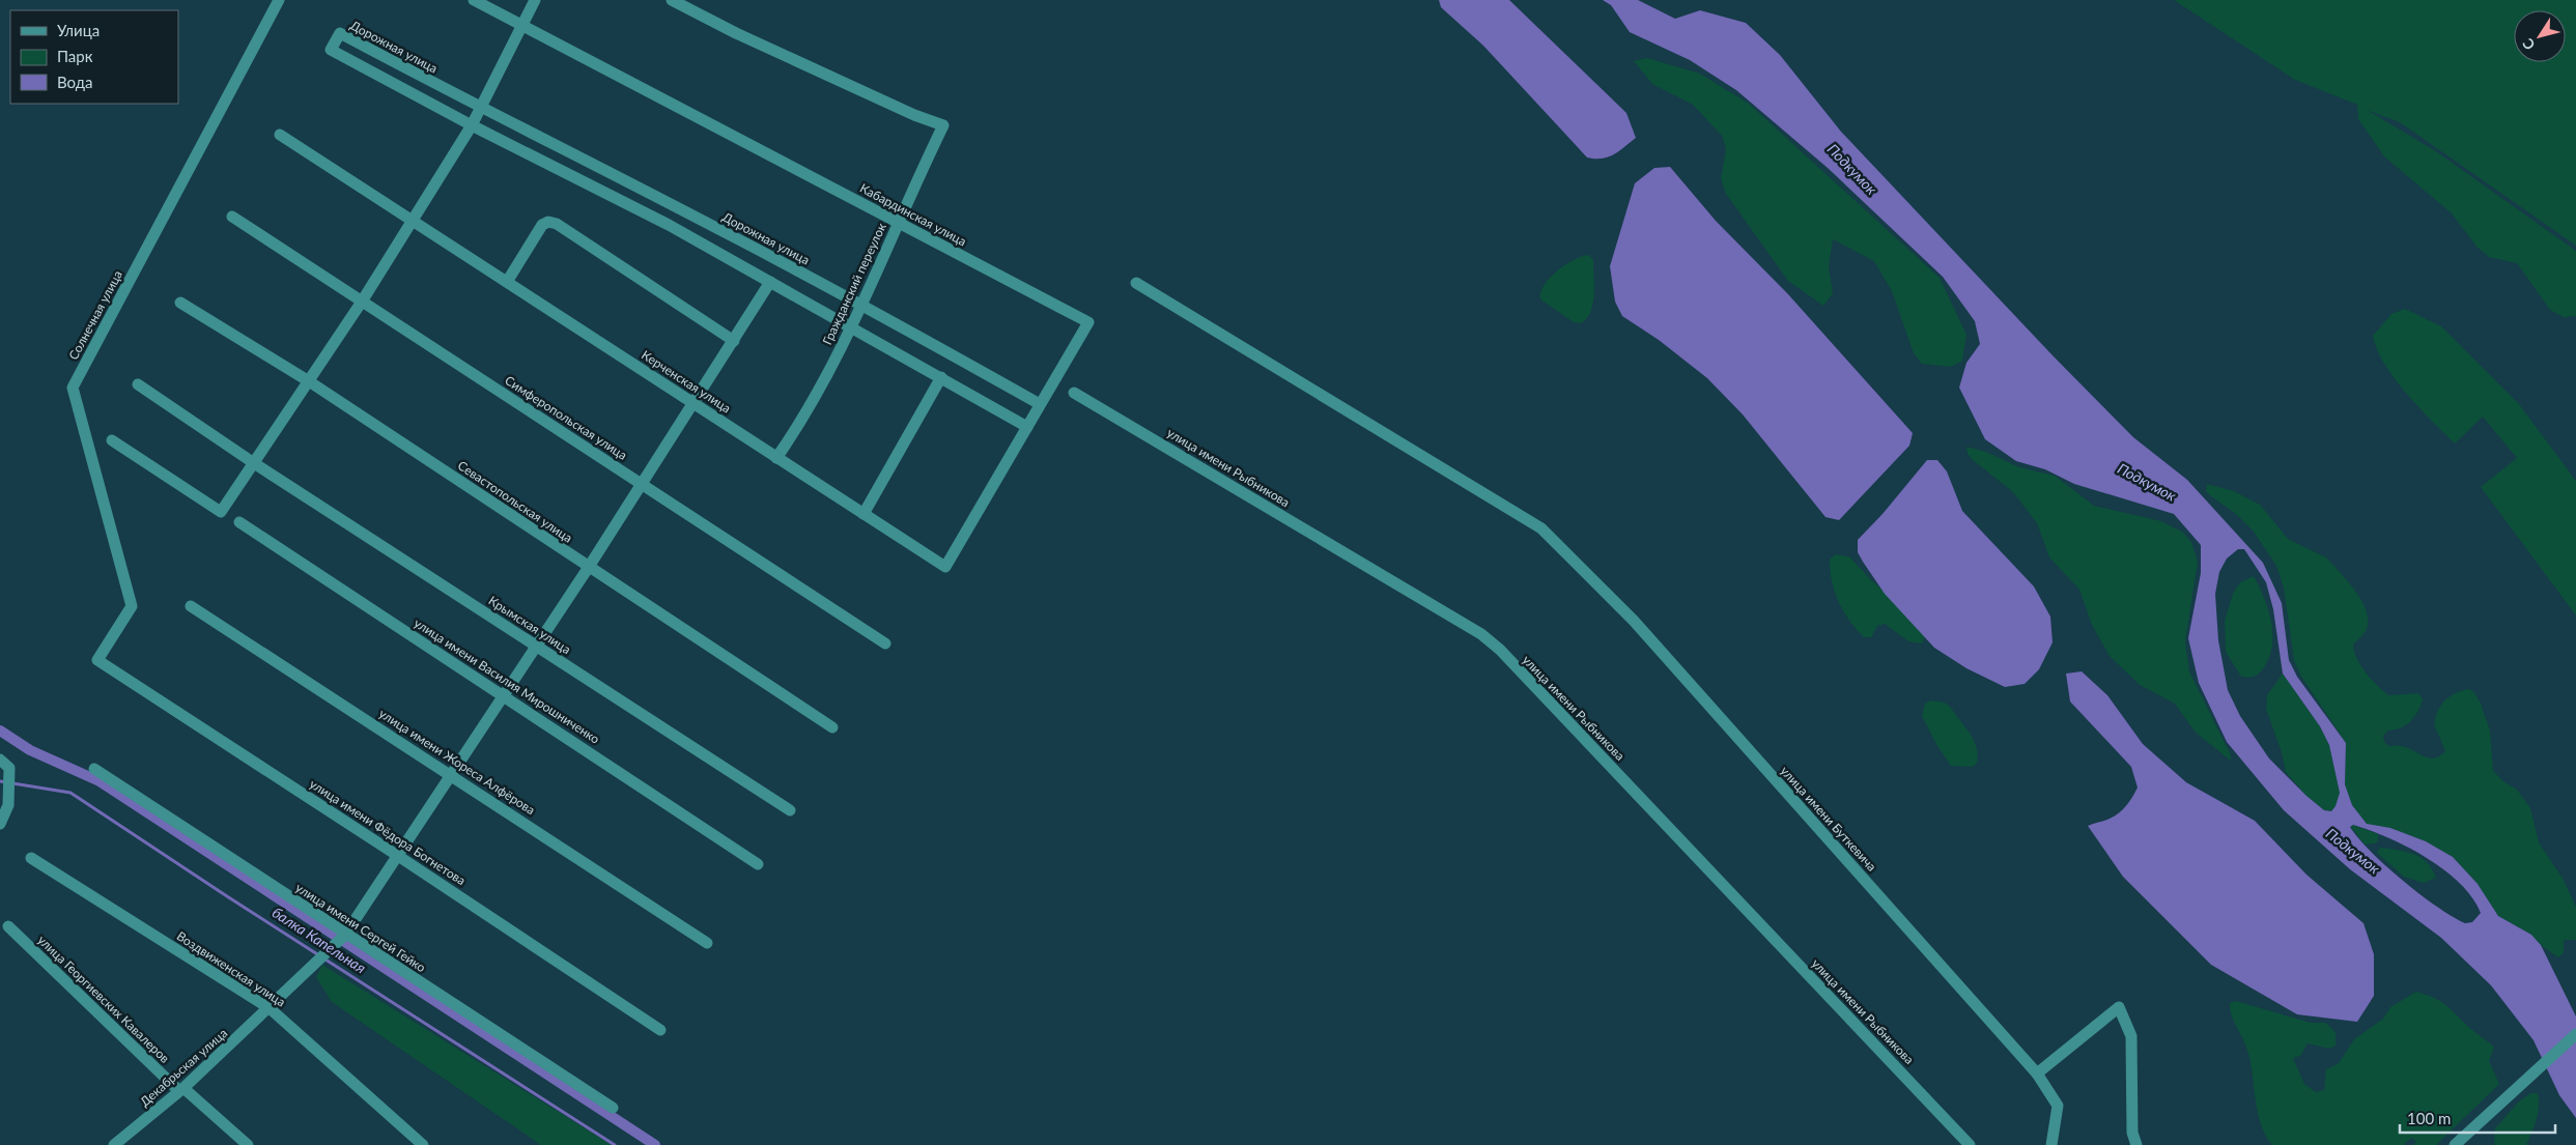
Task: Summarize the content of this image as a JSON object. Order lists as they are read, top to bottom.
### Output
{
  "streets": {
    "street": [
      "Дорожная улица",
      "Кабардинская улица",
      "Гражданский переулок",
      "Солнечная улица",
      "Керченская улица",
      "Симферопольская улица",
      "улица имени Рыбникова",
      "Севастопольская улица",
      "Крымская улица",
      "улица имени Василия Мирошниченко",
      "улица имени Жореса Алфёрова",
      "улица имени Буткевича",
      "улица имени Фёдора Богнетова",
      "улица имени Сергей Гейко",
      "Воздвиженская улица",
      "улица Георгиевских Кавалеров",
      "Декабрьская улица"
    ]
  },
  "crossings": [
    ["Дорожная улица", "Кабардинская улица"],
    ["Дорожная улица", "Гражданский переулок"],
    ["Кабардинская улица", "Гражданский переулок"],
    ["Кабардинская улица", "Керченская улица"],
    ["Гражданский переулок", "Керченская улица"],
    ["Солнечная улица", "улица имени Фёдора Богнетова"],
    ["улица имени Сергей Гейко", "Декабрьская улица"],
    ["Воздвиженская улица", "Декабрьская улица"],
    ["улица Георгиевских Кавалеров", "Декабрьская улица"]
  ],
  "water": ["Подкумок", "балка Капельная"],
  "legend": ["Улица", "Парк", "Вода"],
  "scale_bar": "100 m",
  "north": "bottom left"
}
